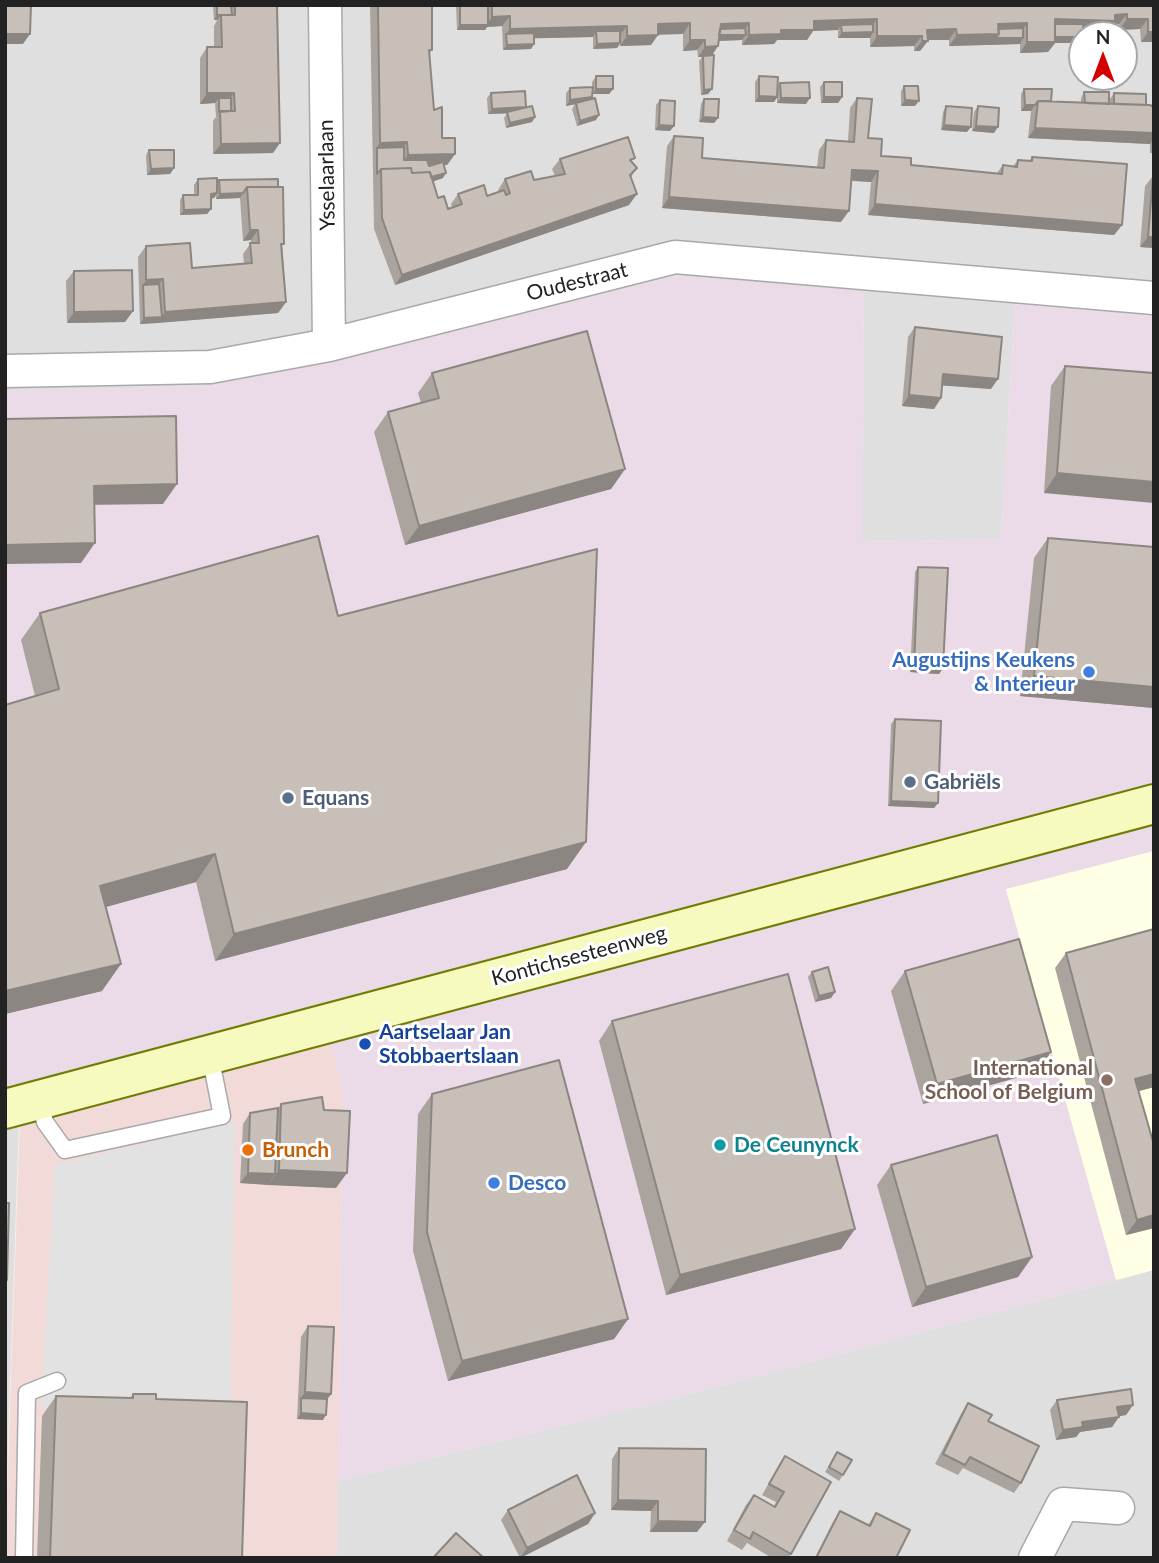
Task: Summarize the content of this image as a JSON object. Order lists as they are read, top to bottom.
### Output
{
  "streets": {
    "street": ["Ysselaarlaan", "Oudestraat", "Kontichsesteenweg"]
  },
  "crossings": [
    ["Ysselaarlaan", "Oudestraat"]
  ],
  "places": [
    "Augustijns Keukens & Interieur",
    "Gabriëls",
    "Equans",
    "Aartselaar Jan Stobbaertslaan",
    "International School of Belgium",
    "De Ceunynck",
    "Brunch",
    "Desco"
  ],
  "north": "top"
}
